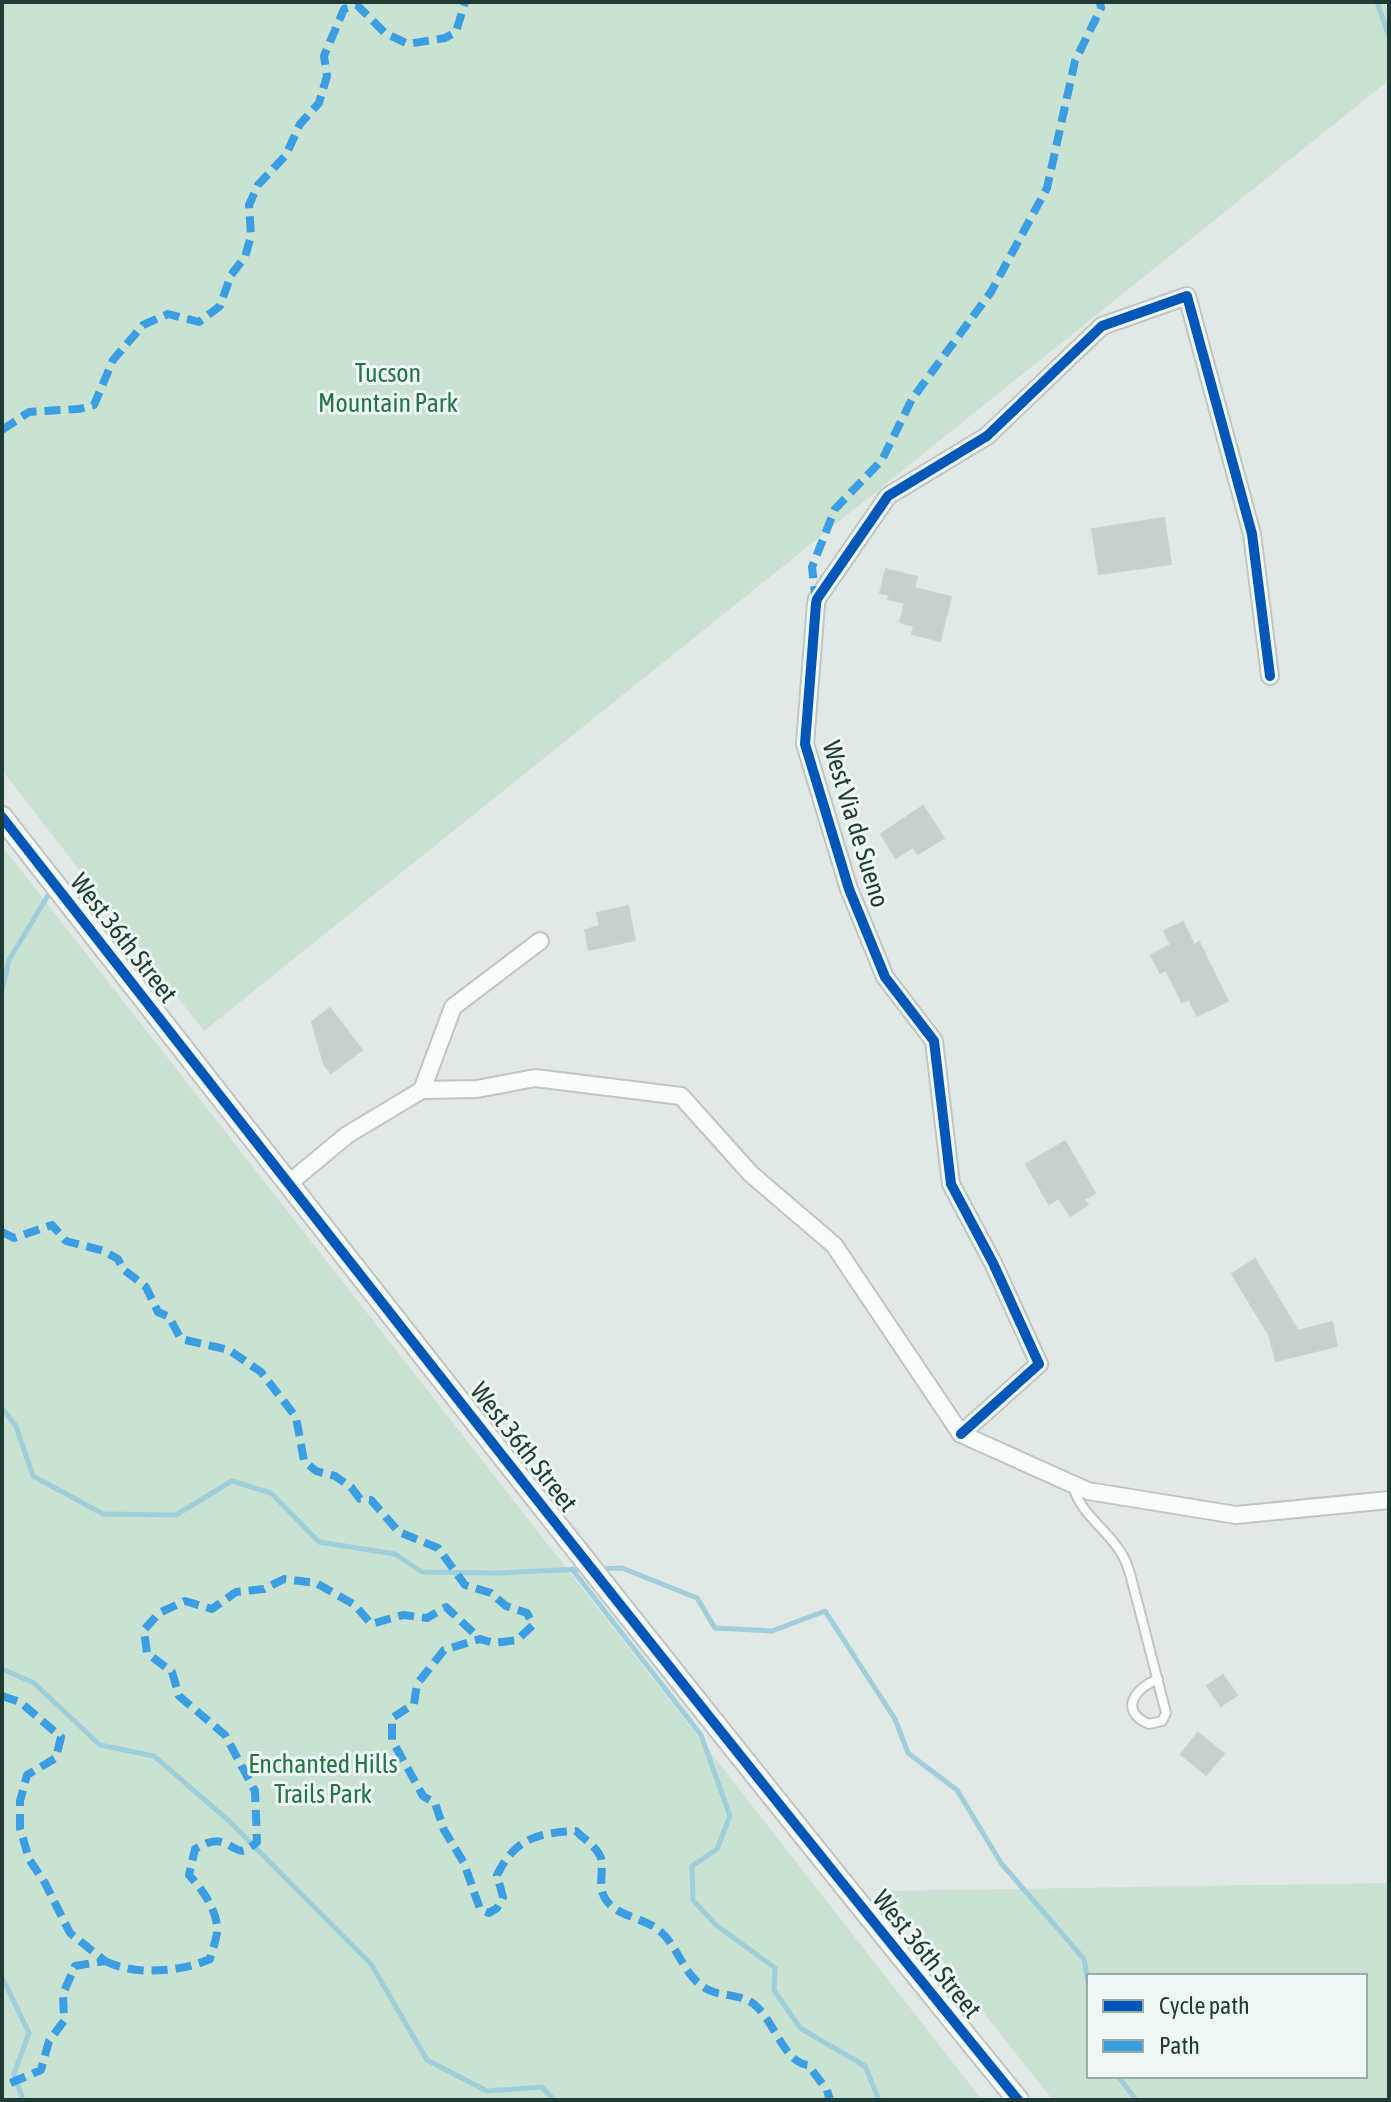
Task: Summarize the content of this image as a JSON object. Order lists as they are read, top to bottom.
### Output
{
  "streets": {
    "street": ["West Via de Sueno", "West 36th Street"]
  },
  "parks": ["Tucson Mountain Park", "Enchanted Hills Trails Park"],
  "legend": ["Cycle path", "Path"]
}
